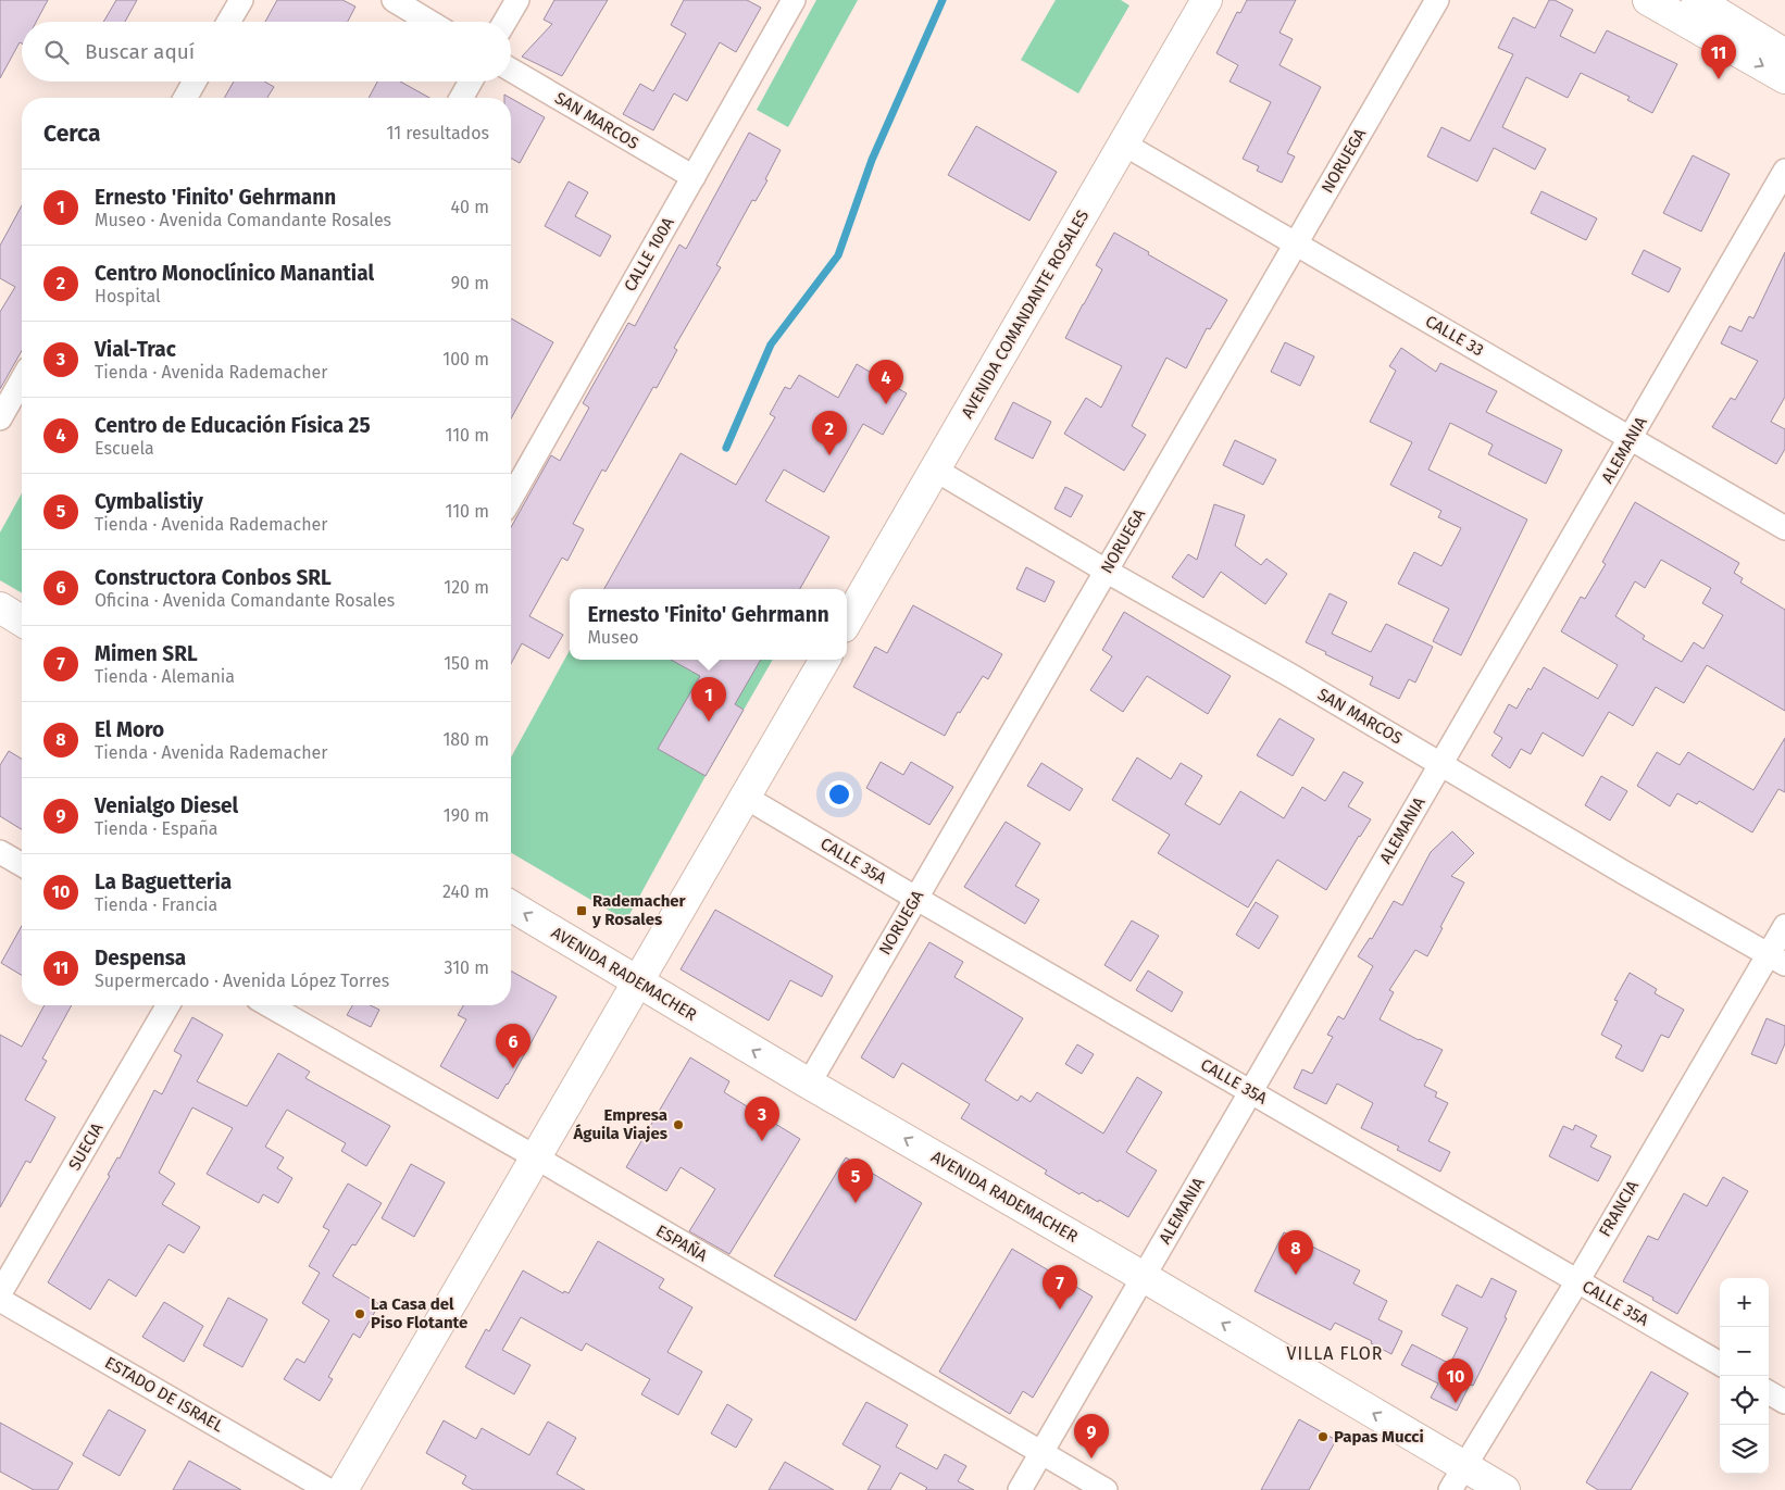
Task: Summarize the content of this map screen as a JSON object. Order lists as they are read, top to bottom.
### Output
{
  "streets": {
    "main road": ["AVENIDA COMANDANTE ROSALES", "AVENIDA RADEMACHER"],
    "street": [
      "SAN MARCOS",
      "NORUEGA",
      "CALLE 100A",
      "CALLE 33",
      "ALEMANIA",
      "CALLE 35A",
      "SUECIA",
      "FRANCIA",
      "ESPAÑA",
      "ESTADO DE ISRAEL"
    ]
  },
  "crossings": [
    ["SAN MARCOS", "NORUEGA"],
    ["SAN MARCOS", "CALLE 100A"],
    ["SAN MARCOS", "AVENIDA COMANDANTE ROSALES"],
    ["SAN MARCOS", "ALEMANIA"],
    ["SAN MARCOS", "FRANCIA"],
    ["NORUEGA", "CALLE 33"],
    ["NORUEGA", "CALLE 35A"],
    ["NORUEGA", "AVENIDA RADEMACHER"],
    ["AVENIDA COMANDANTE ROSALES", "CALLE 33"],
    ["CALLE 33", "ALEMANIA"],
    ["ALEMANIA", "CALLE 35A"],
    ["ALEMANIA", "AVENIDA RADEMACHER"],
    ["ALEMANIA", "ESPAÑA"],
    ["CALLE 35A", "FRANCIA"],
    ["AVENIDA RADEMACHER", "FRANCIA"]
  ],
  "one_way": ["AVENIDA RADEMACHER"],
  "districts": ["VILLA FLOR"],
  "places": {
    "transit": ["Rademacher y Rosales"],
    "other": ["Empresa Águila Viajes", "La Casa del Piso Flotante", "Papas Mucci"]
  },
  "page": {
    "search": "Buscar aquí",
    "pins": [
      "11",
      "4",
      "2",
      "1",
      "6",
      "3",
      "5",
      "8",
      "7",
      "10",
      "9"
    ],
    "heading": ["Cerca", "11 resultados"],
    "list": [
      {
        "mark": "1",
        "name": "Ernesto 'Finito' Gehrmann",
        "note": "Museo · Avenida Comandante Rosales",
        "value": "40 m"
      },
      {
        "mark": "2",
        "name": "Centro Monoclínico Manantial",
        "note": "Hospital",
        "value": "90 m"
      },
      {
        "mark": "3",
        "name": "Vial-Trac",
        "note": "Tienda · Avenida Rademacher",
        "value": "100 m"
      },
      {
        "mark": "4",
        "name": "Centro de Educación Física 25",
        "note": "Escuela",
        "value": "110 m"
      },
      {
        "mark": "5",
        "name": "Cymbalistiy",
        "note": "Tienda · Avenida Rademacher",
        "value": "110 m"
      },
      {
        "mark": "6",
        "name": "Constructora Conbos SRL",
        "note": "Oficina · Avenida Comandante Rosales",
        "value": "120 m"
      },
      {
        "mark": "7",
        "name": "Mimen SRL",
        "note": "Tienda · Alemania",
        "value": "150 m"
      },
      {
        "mark": "8",
        "name": "El Moro",
        "note": "Tienda · Avenida Rademacher",
        "value": "180 m"
      },
      {
        "mark": "9",
        "name": "Venialgo Diesel",
        "note": "Tienda · España",
        "value": "190 m"
      },
      {
        "mark": "10",
        "name": "La Baguetteria",
        "note": "Tienda · Francia",
        "value": "240 m"
      },
      {
        "mark": "11",
        "name": "Despensa",
        "note": "Supermercado · Avenida López Torres",
        "value": "310 m"
      }
    ],
    "popup": ["Ernesto 'Finito' Gehrmann", "Museo"],
    "map_buttons": ["+", "−"]
  }
}
